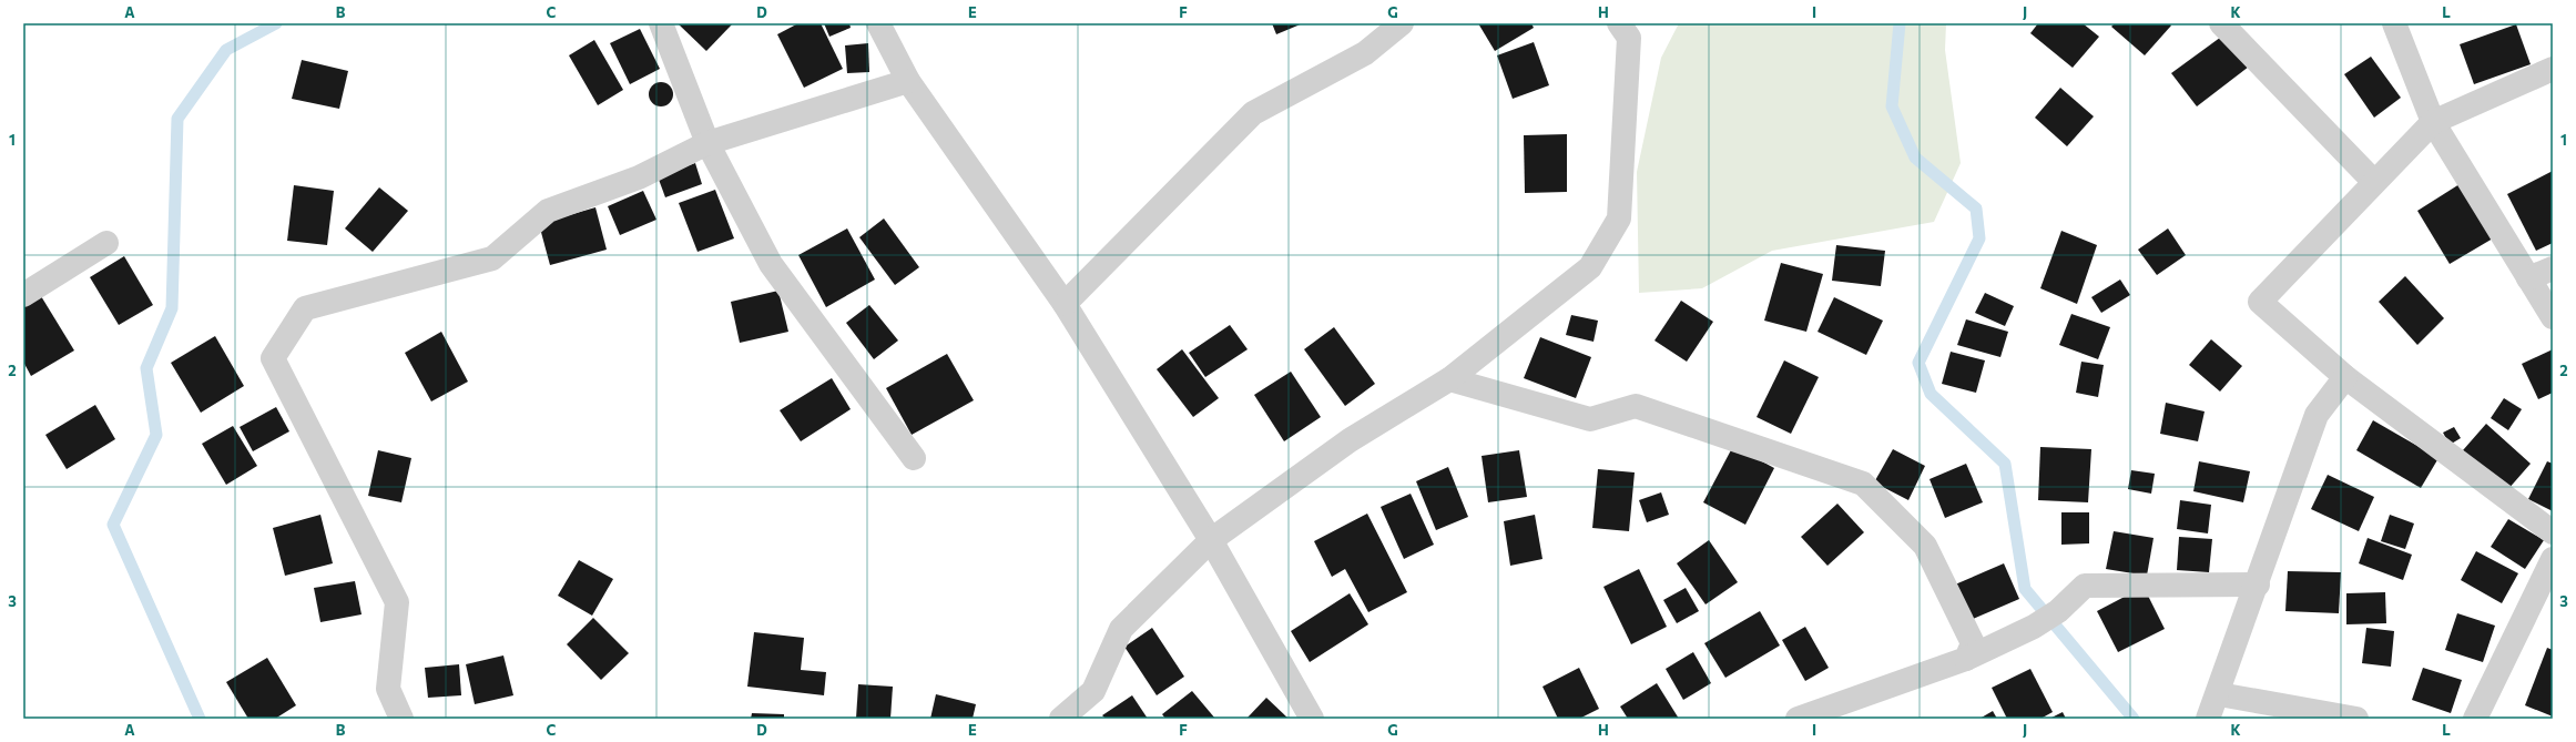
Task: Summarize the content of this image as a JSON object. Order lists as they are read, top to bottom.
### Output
{
  "grid": {
    "columns": [
      "A",
      "B",
      "C",
      "D",
      "E",
      "F",
      "G",
      "H",
      "I",
      "J",
      "K",
      "L"
    ],
    "rows": ["1", "2", "3"]
  }
}
